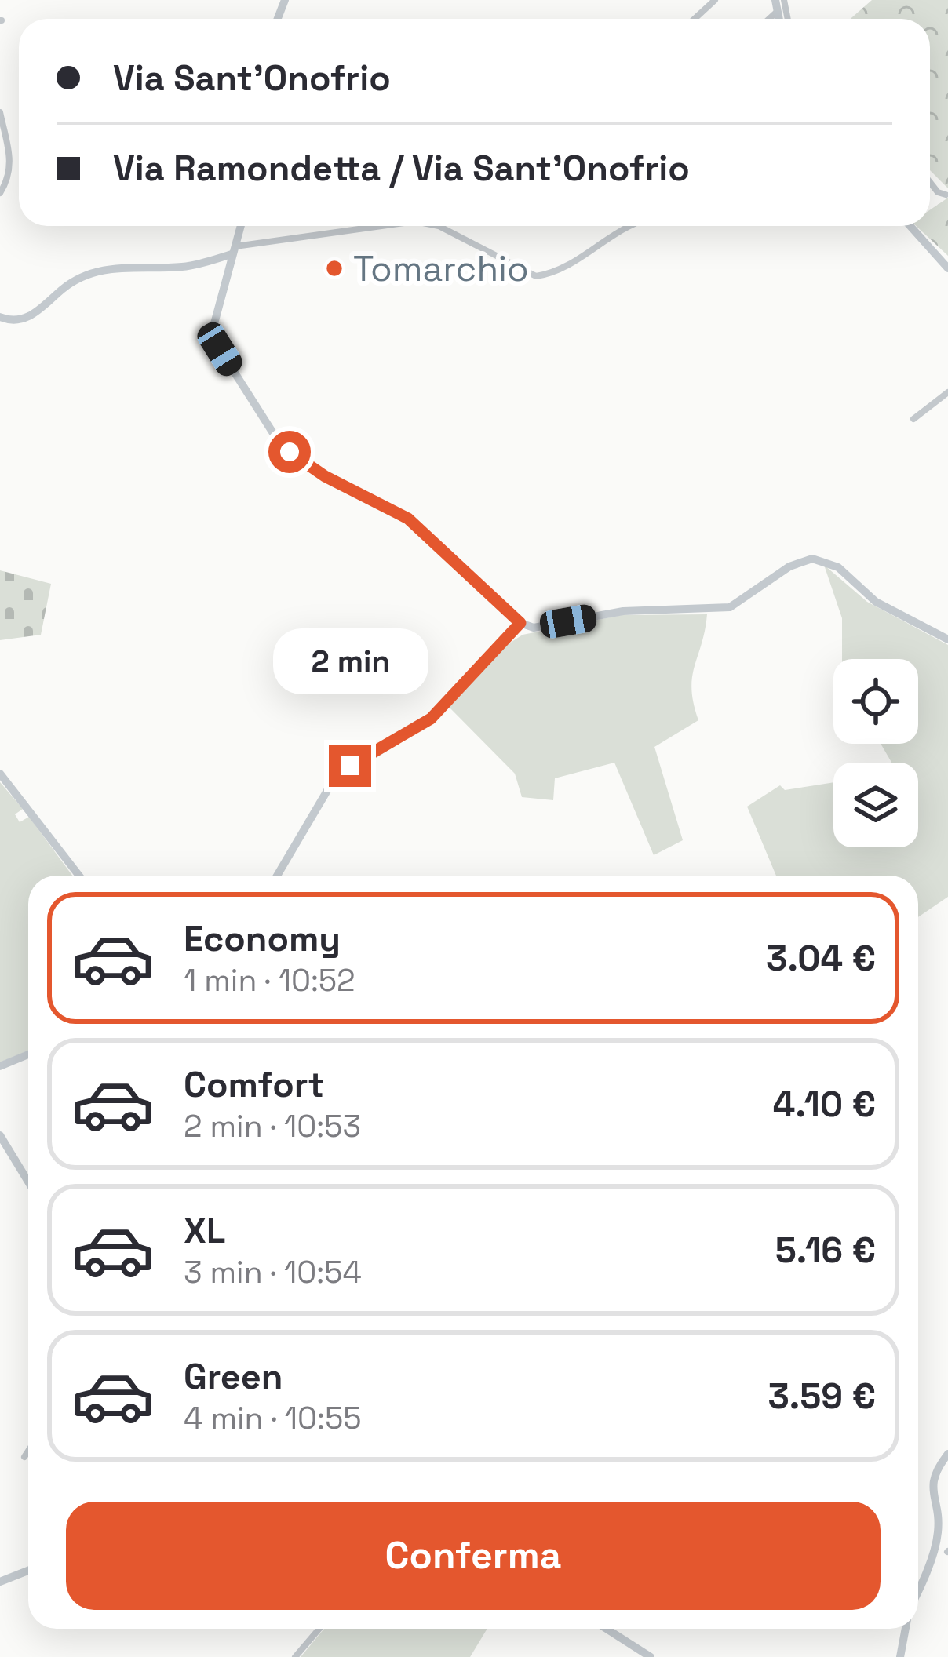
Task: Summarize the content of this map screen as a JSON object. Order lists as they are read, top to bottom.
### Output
{
  "places": ["Tomarchio"],
  "page": {
    "banner": ["Via Sant'Onofrio", "Via Ramondetta / Via Sant'Onofrio"],
    "bubble": "2 min",
    "list": [
      {
        "name": "Economy",
        "note": "1 min · 10:52",
        "value": "3.04 €"
      },
      {
        "name": "Comfort",
        "note": "2 min · 10:53",
        "value": "4.10 €"
      },
      {
        "name": "XL",
        "note": "3 min · 10:54",
        "value": "5.16 €"
      },
      {
        "name": "Green",
        "note": "4 min · 10:55",
        "value": "3.59 €"
      }
    ],
    "buttons": "Conferma"
  }
}
